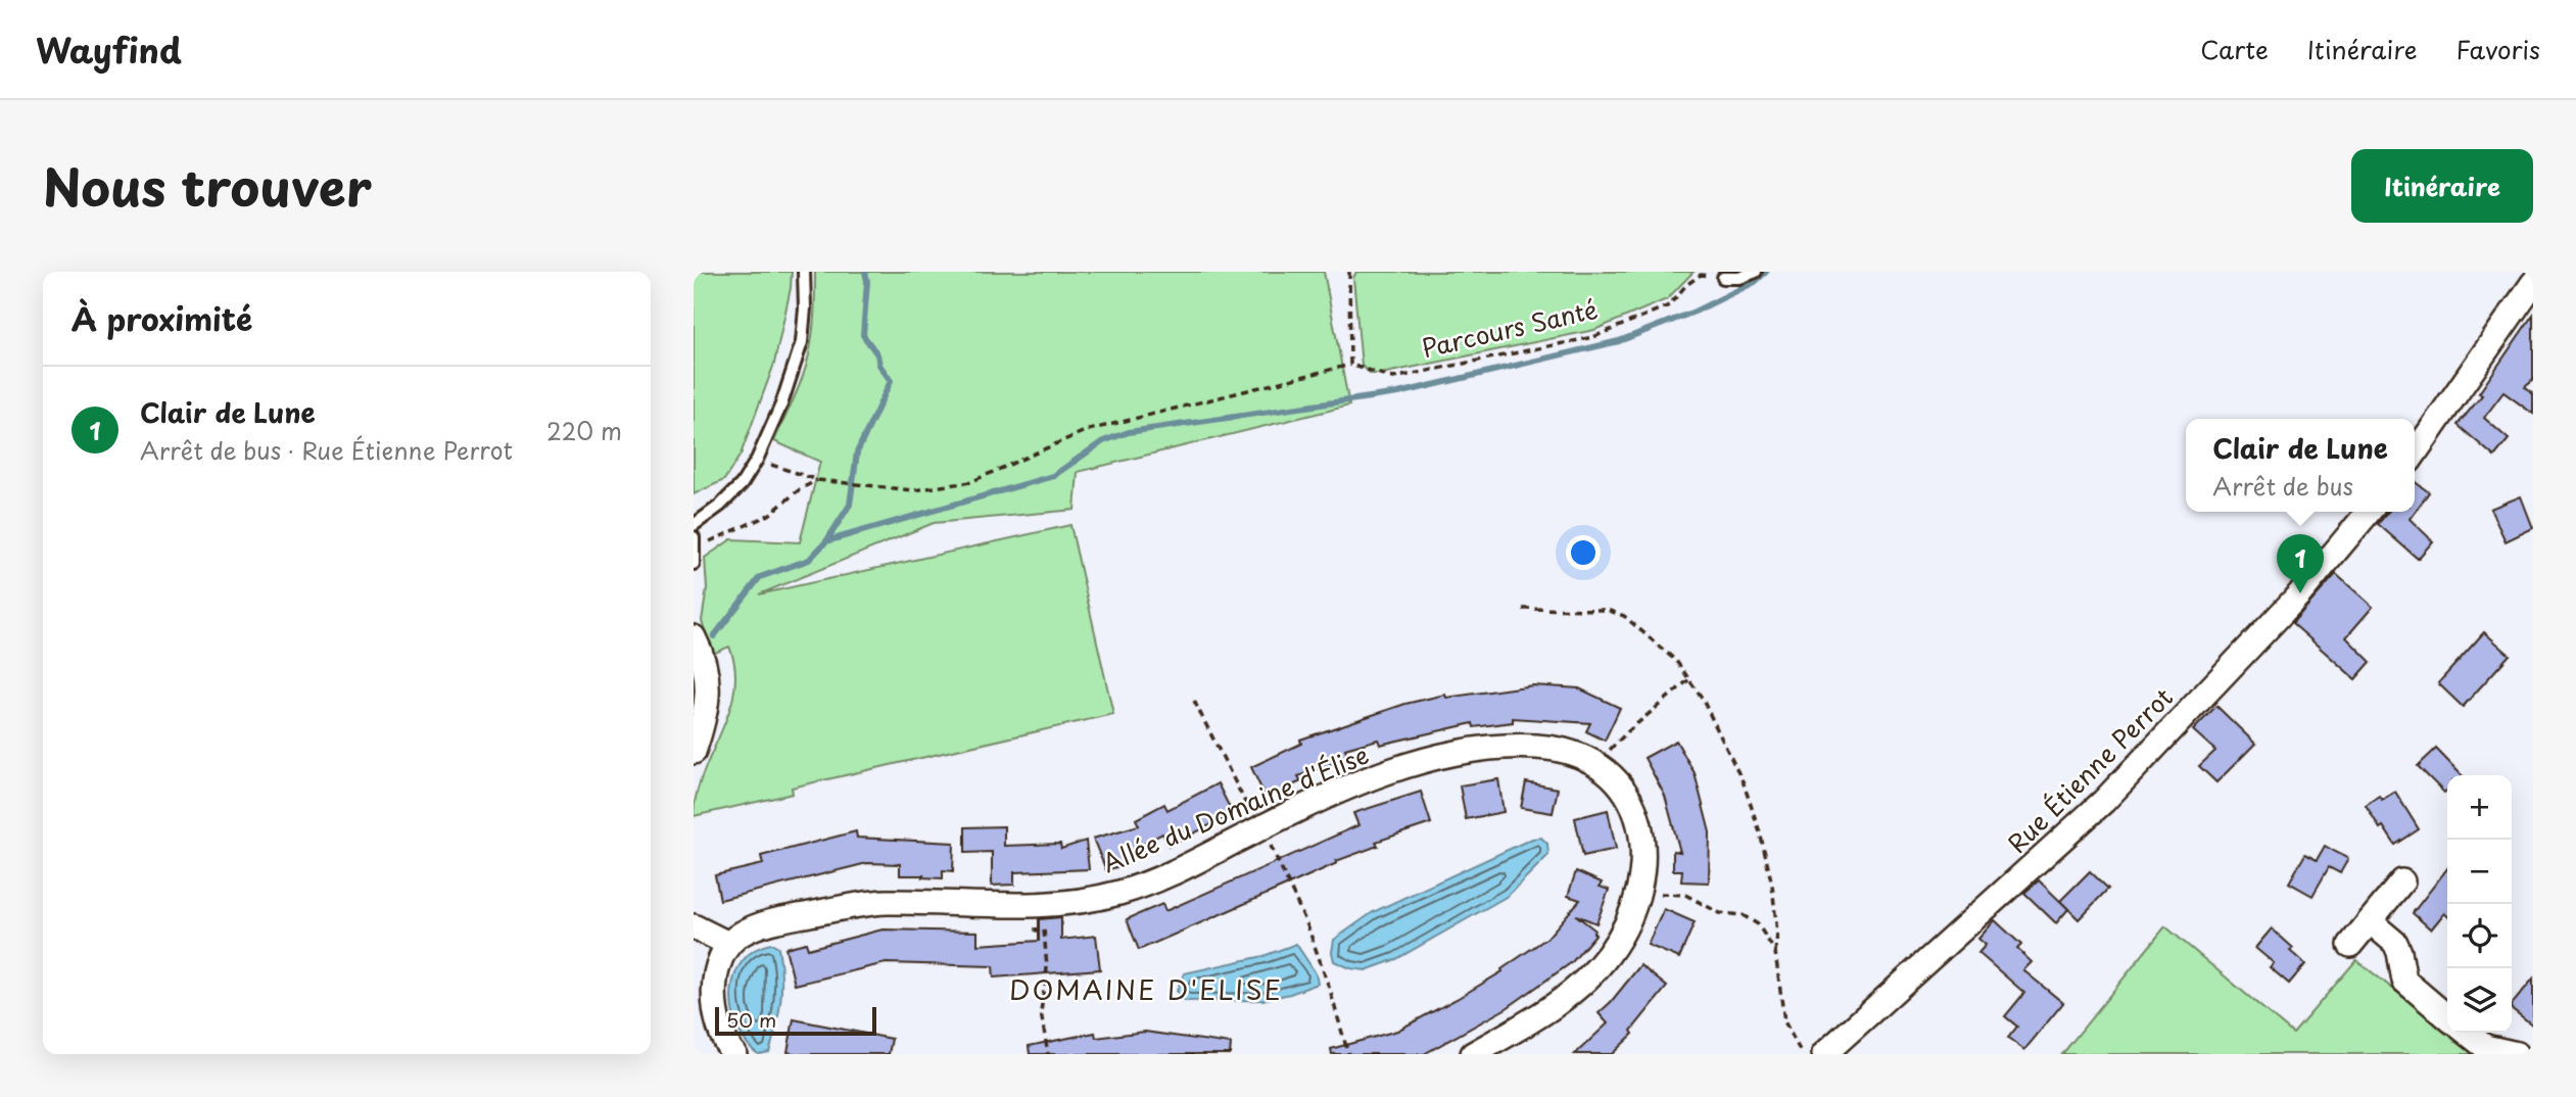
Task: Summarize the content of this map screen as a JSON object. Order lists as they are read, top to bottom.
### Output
{
  "streets": {
    "street": ["Rue Étienne Perrot", "Allée du Domaine d'Élise"],
    "path": ["Parcours Santé"]
  },
  "districts": ["DOMAINE D'ELISE"],
  "scale_bar": "50 m",
  "page": {
    "header": "Wayfind",
    "nav": ["Carte", "Itinéraire", "Favoris"],
    "title": "Nous trouver",
    "buttons": "Itinéraire",
    "heading": "À proximité",
    "list": [
      {
        "mark": "1",
        "name": "Clair de Lune",
        "note": "Arrêt de bus · Rue Étienne Perrot",
        "value": "220 m"
      }
    ],
    "popup": ["Clair de Lune", "Arrêt de bus"],
    "pins": "1",
    "map_buttons": ["+", "−"],
    "scale": "50 m"
  }
}
